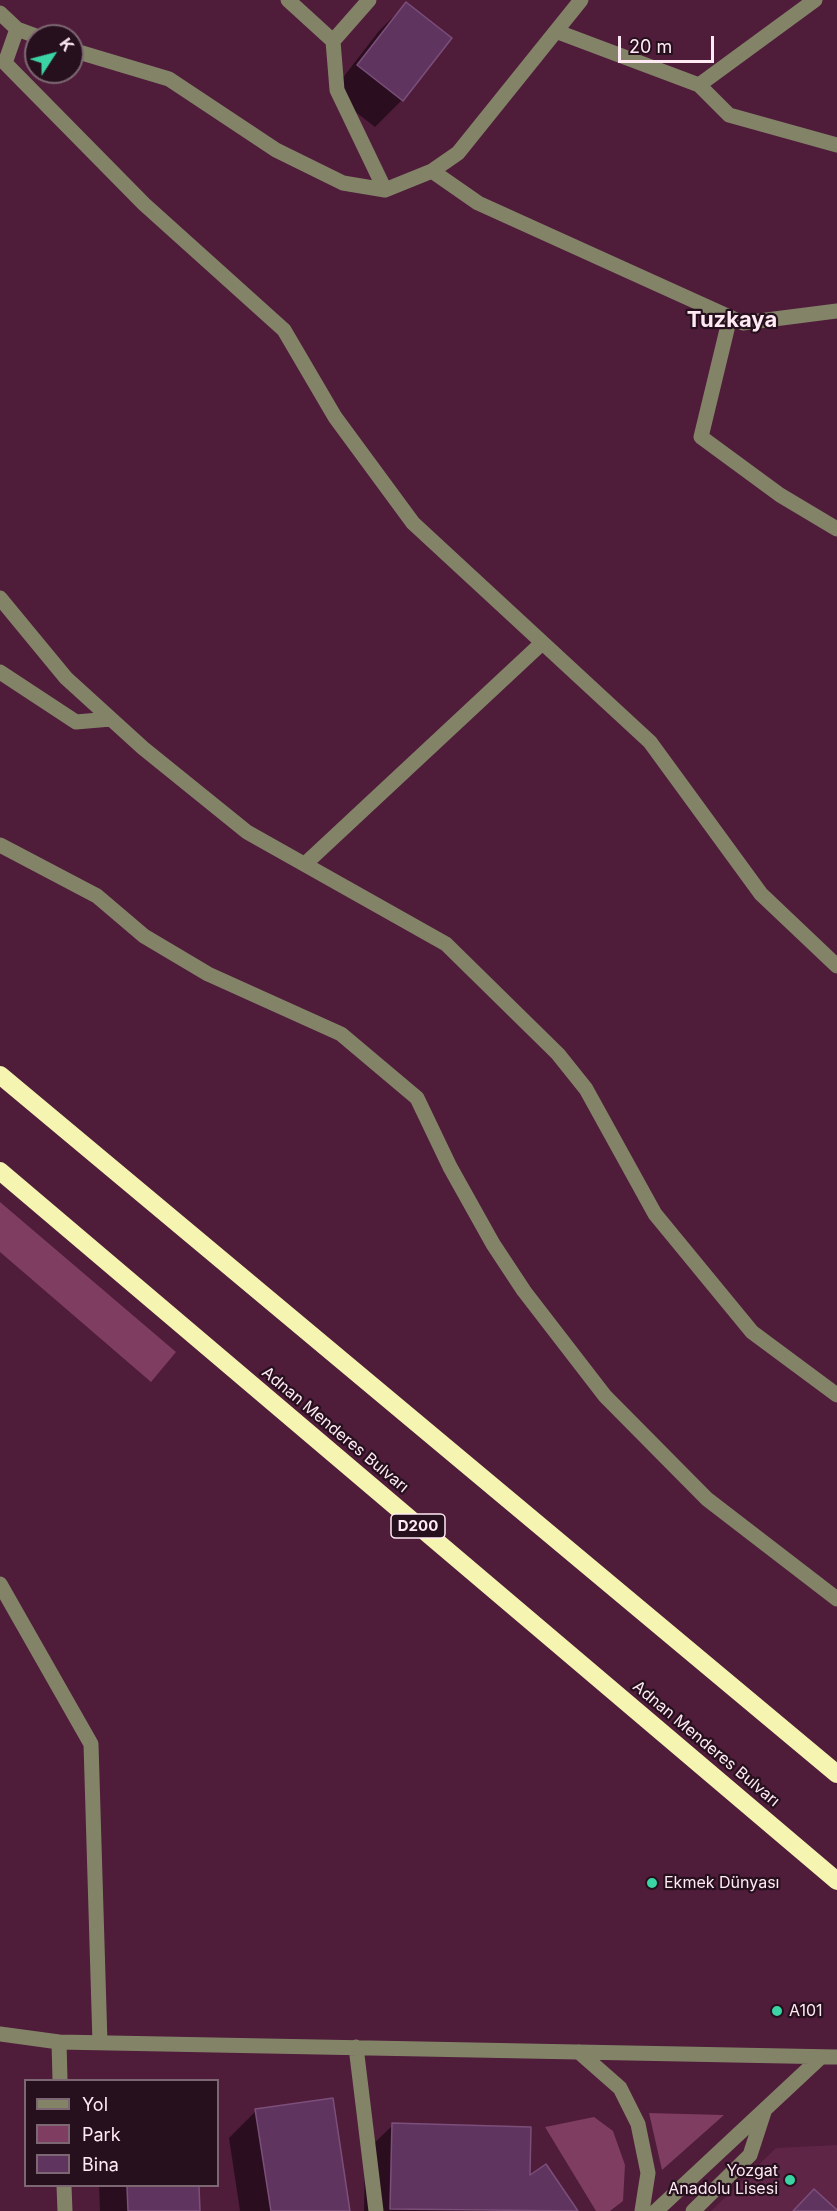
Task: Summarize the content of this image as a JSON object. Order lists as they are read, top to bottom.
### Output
{
  "streets": {
    "highway": ["Adnan Menderes Bulvarı", "D200"]
  },
  "districts": ["Tuzkaya"],
  "places": ["Ekmek Dünyası", "A101", "Yozgat Anadolu Lisesi"],
  "legend": ["Yol", "Park", "Bina"],
  "scale_bar": "20 m",
  "north": "top right"
}
